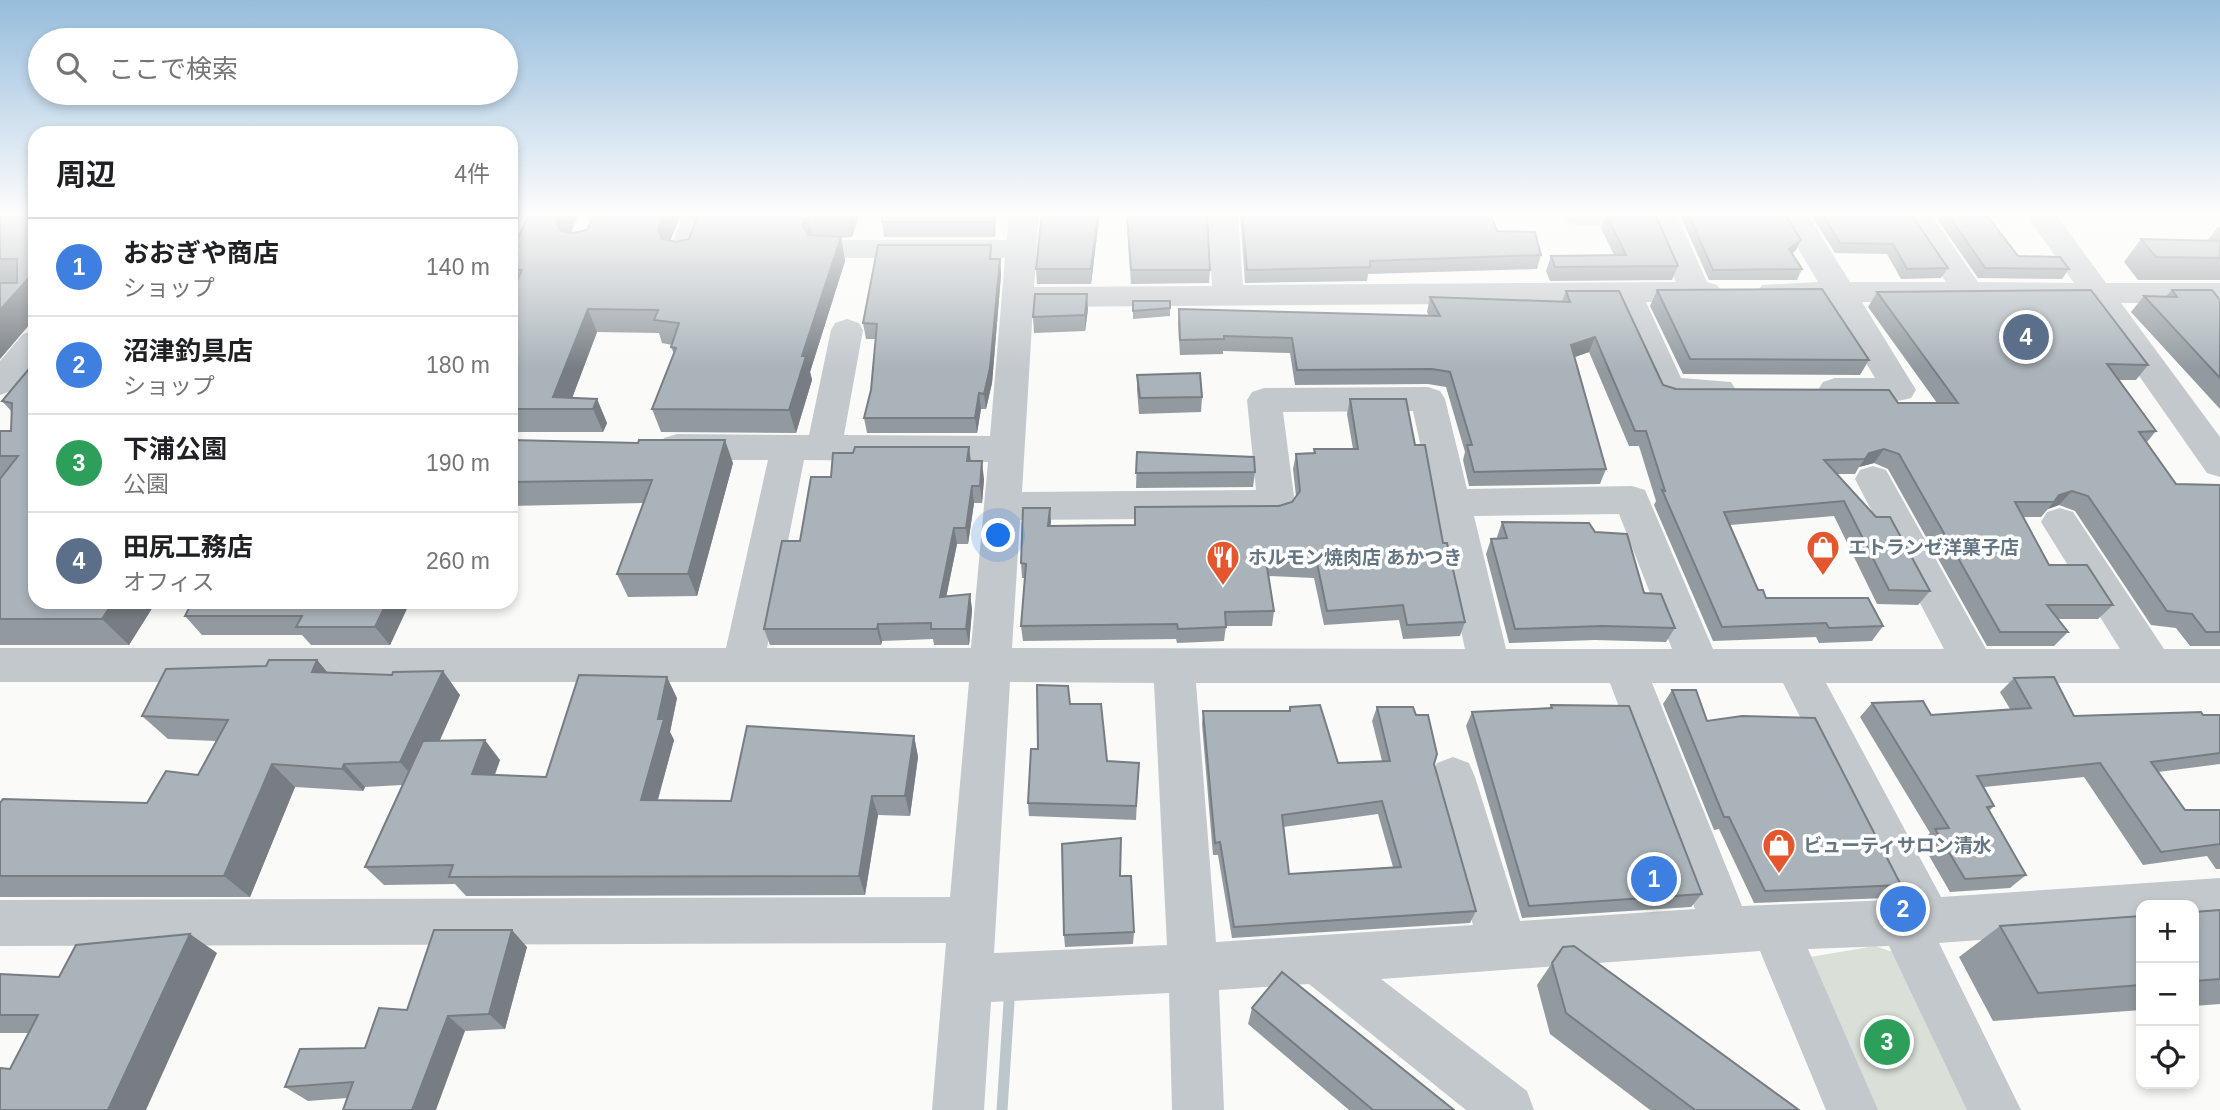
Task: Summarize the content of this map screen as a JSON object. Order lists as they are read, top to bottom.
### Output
{
  "places": {
    "shop": ["エトランゼ洋菓子店", "ビューティサロン清水"],
    "restaurant": ["ホルモン焼肉店 あかつき"]
  },
  "page": {
    "search": "ここで検索",
    "heading": ["周辺", "4件"],
    "list": [
      {
        "mark": "1",
        "name": "おおぎや商店",
        "note": "ショップ",
        "value": "140 m"
      },
      {
        "mark": "2",
        "name": "沼津釣具店",
        "note": "ショップ",
        "value": "180 m"
      },
      {
        "mark": "3",
        "name": "下浦公園",
        "note": "公園",
        "value": "190 m"
      },
      {
        "mark": "4",
        "name": "田尻工務店",
        "note": "オフィス",
        "value": "260 m"
      }
    ],
    "pins": [
      "4",
      "1",
      "2",
      "3"
    ],
    "map_buttons": ["+", "−"]
  }
}
